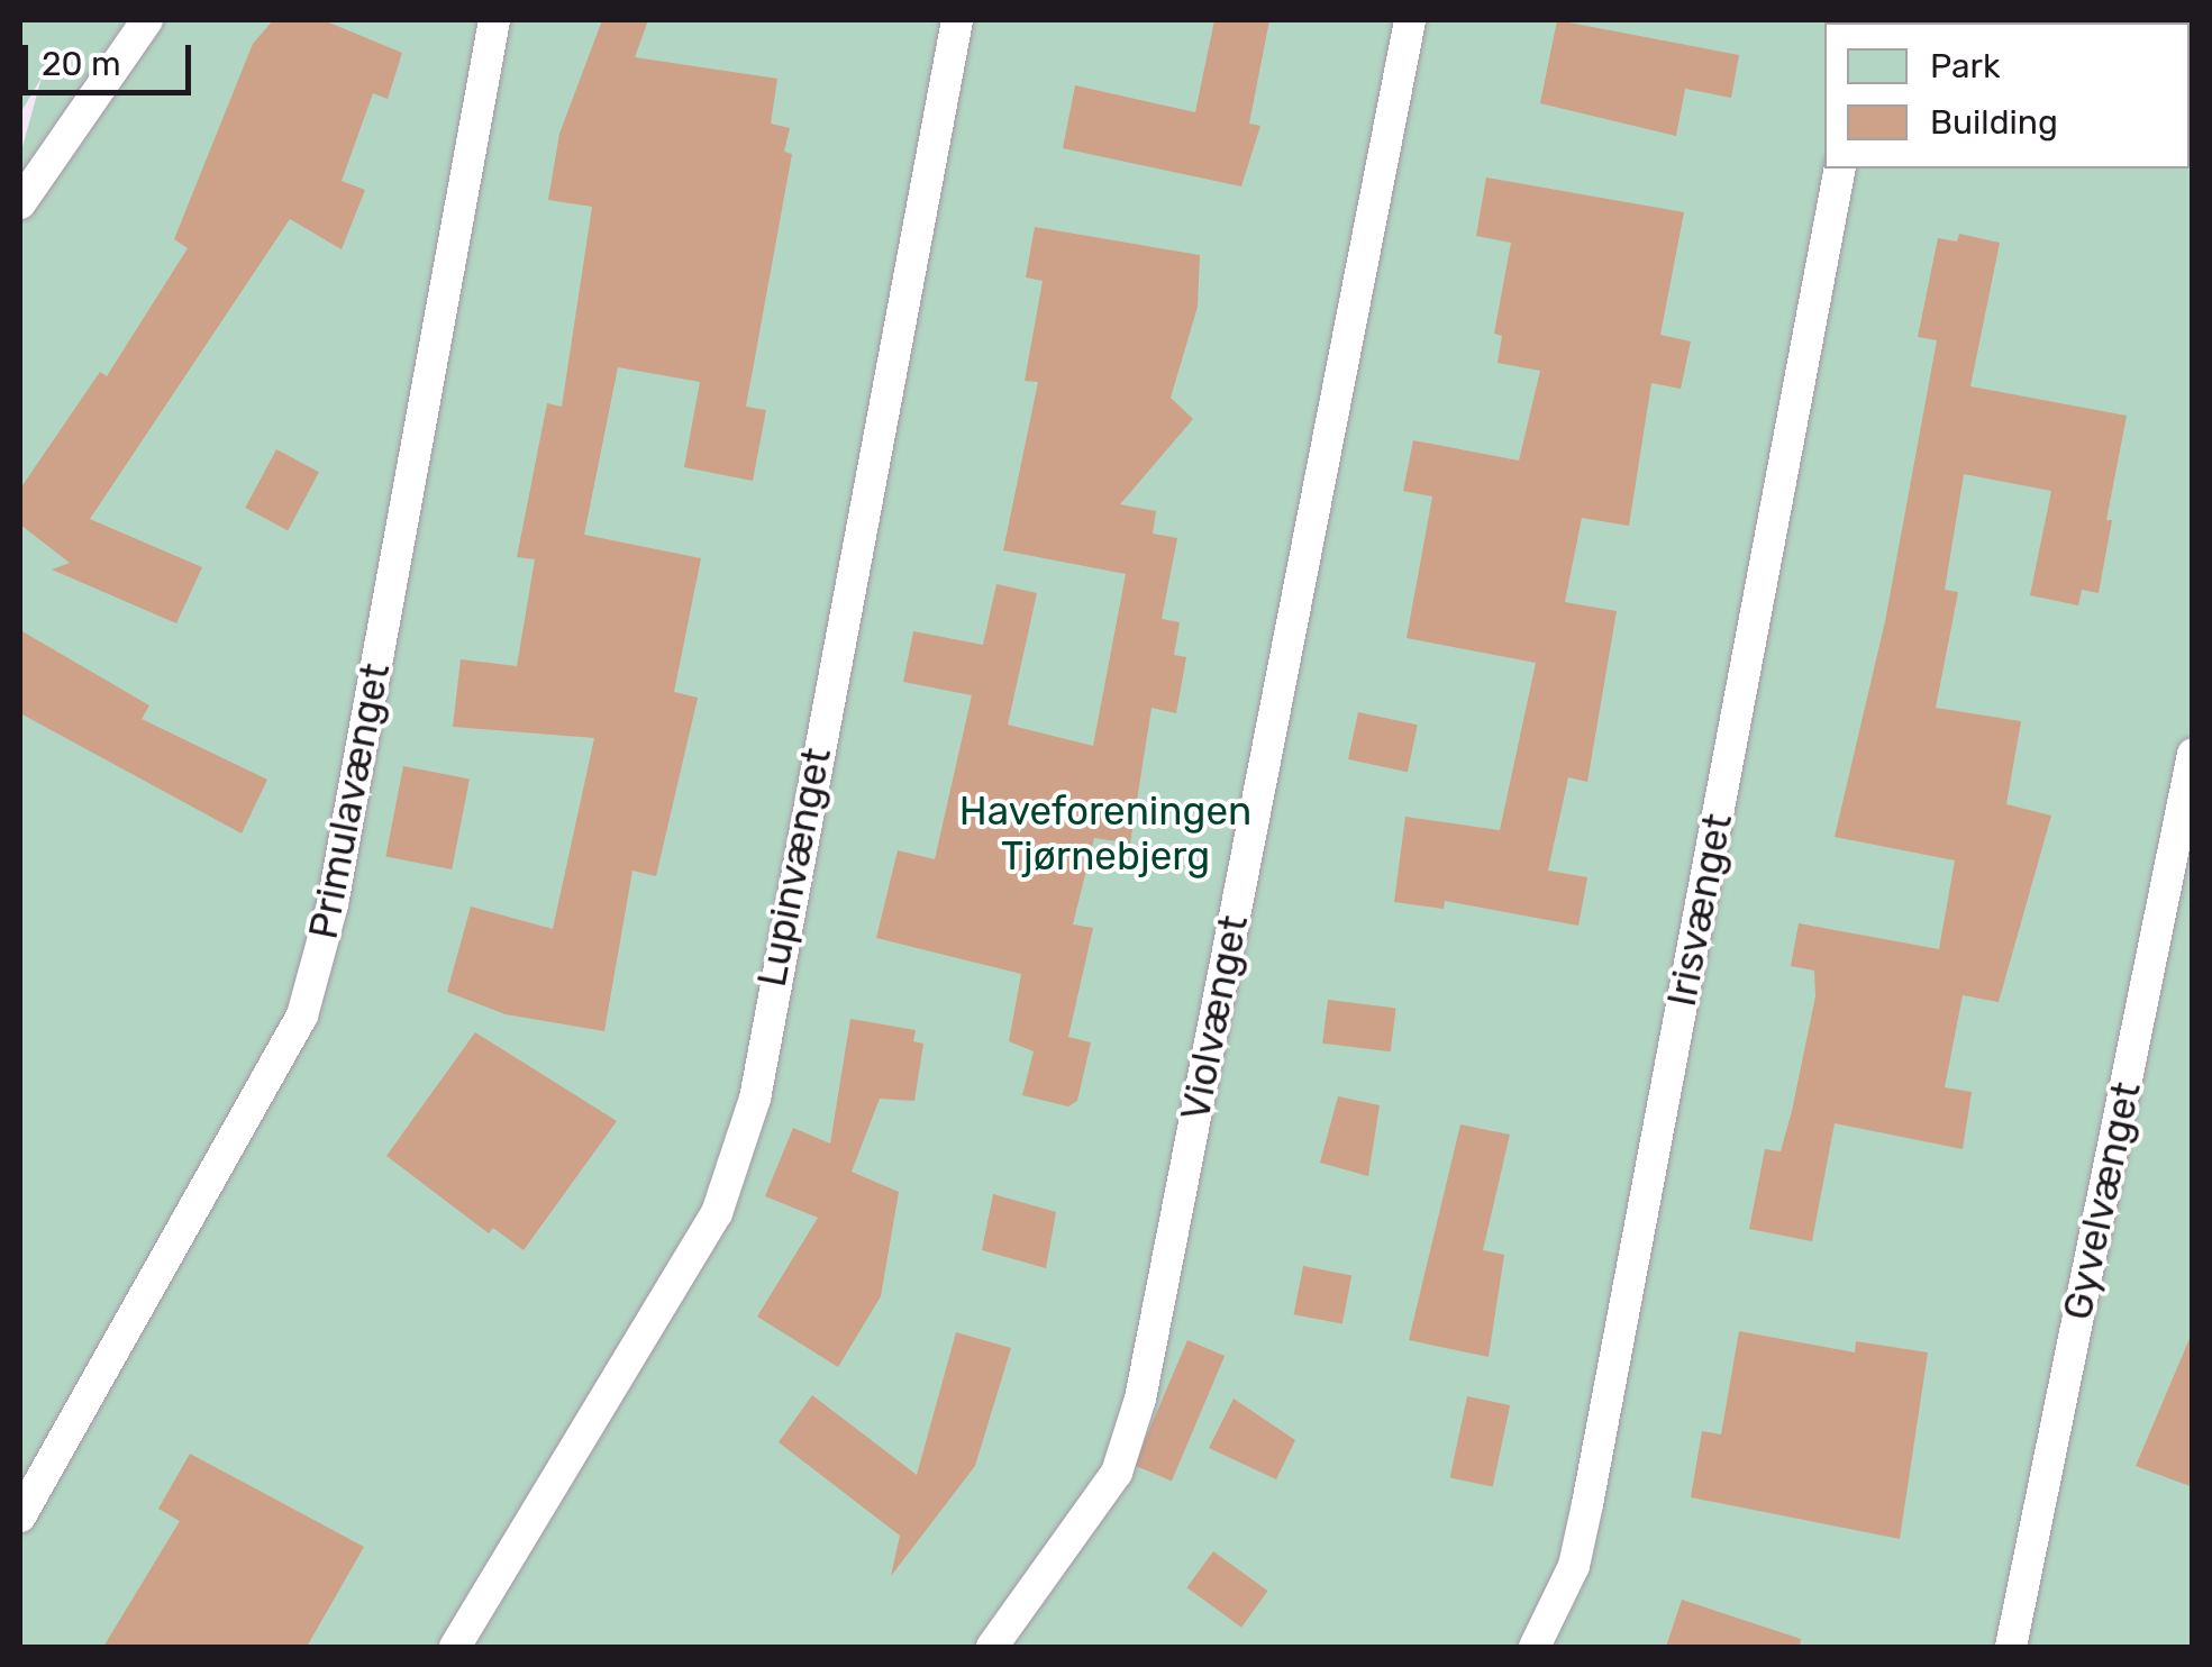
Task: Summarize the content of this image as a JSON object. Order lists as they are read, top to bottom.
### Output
{
  "streets": {
    "lane": [
      "Primulavænget",
      "Lupinvænget",
      "Irisvænget",
      "Violvænget",
      "Gyvelvænget"
    ]
  },
  "parks": ["Haveforeningen Tjørnebjerg"],
  "legend": ["Park", "Building"],
  "scale_bar": "20 m"
}
